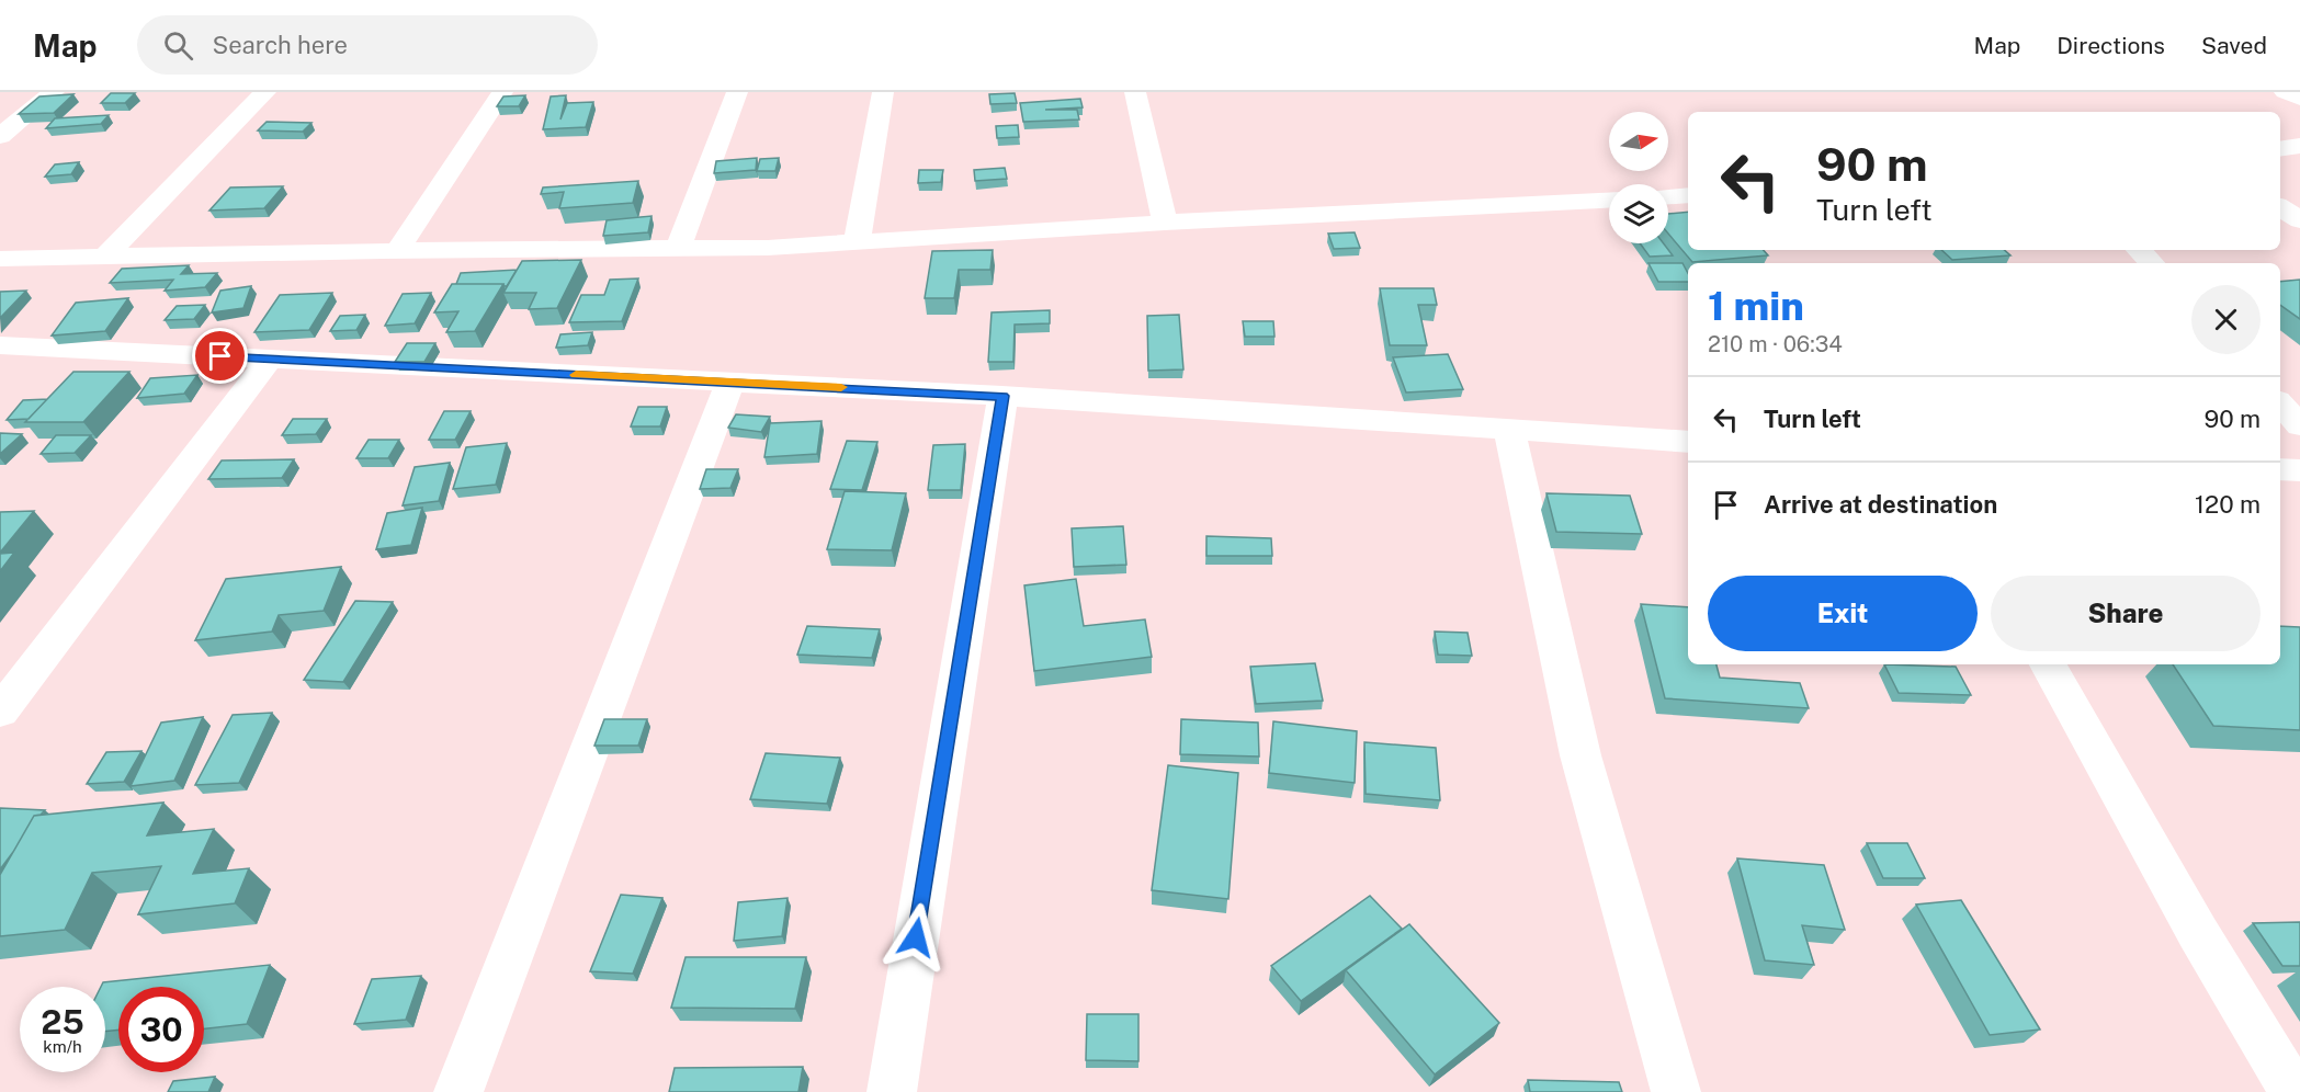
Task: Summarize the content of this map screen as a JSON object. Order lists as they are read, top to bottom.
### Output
{
  "north": "right",
  "page": {
    "header": "Map",
    "search": "Search here",
    "nav": ["Map", "Directions", "Saved"],
    "turn": ["90 m", "Turn left"],
    "heading": ["1 min", "210 m · 06:34"],
    "list": [
      {
        "name": "Turn left",
        "value": "90 m"
      },
      {
        "name": "Arrive at destination",
        "value": "120 m"
      }
    ],
    "buttons": ["Exit", "Share"],
    "speed": "25 km/h",
    "limit": "30"
  }
}
